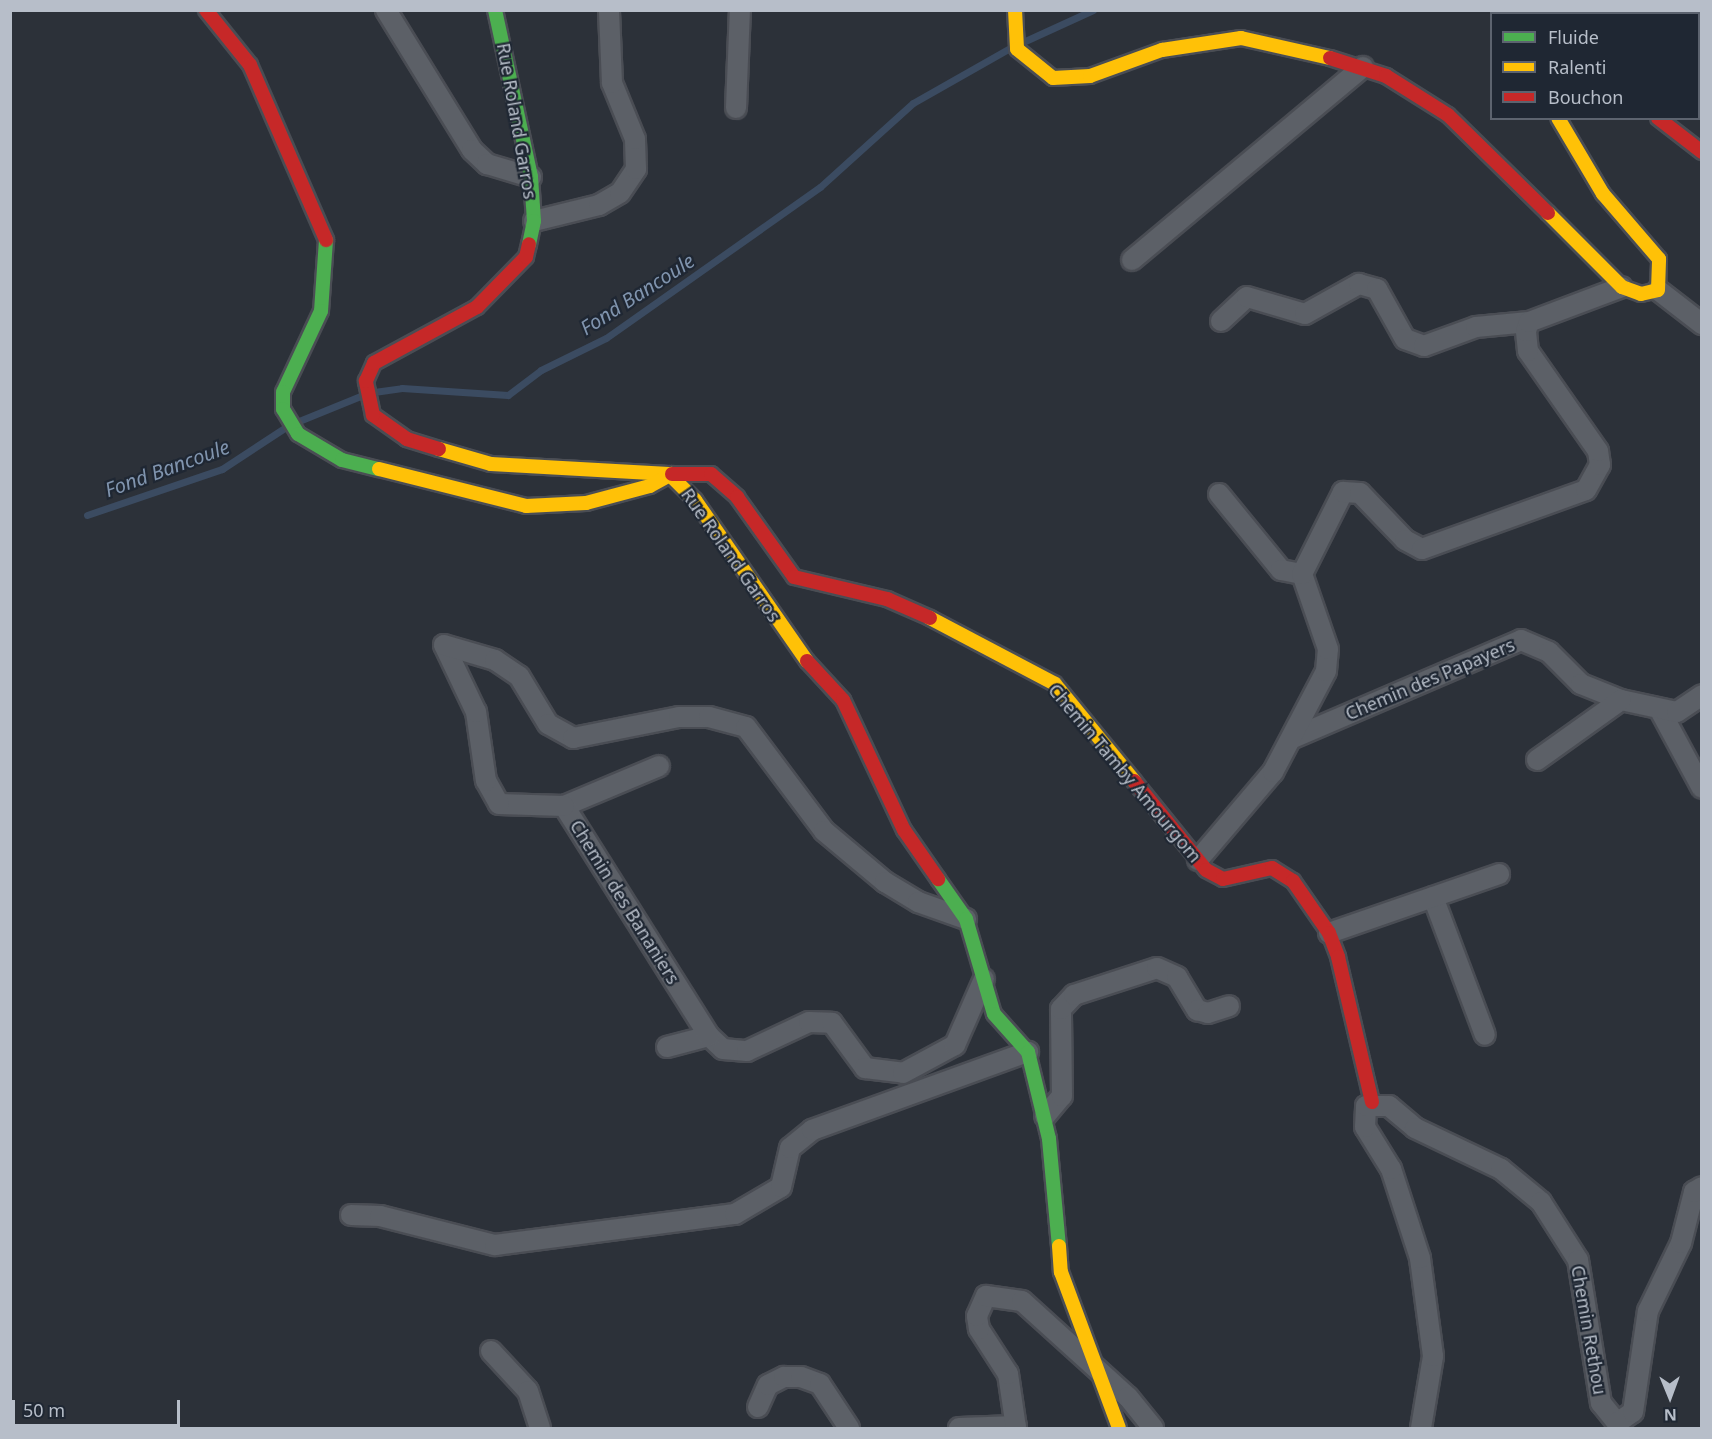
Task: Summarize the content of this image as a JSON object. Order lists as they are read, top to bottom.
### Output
{
  "streets": {
    "main road": ["Rue Roland Garros", "Chemin Tamby Amourgom"],
    "street": ["Chemin des Papayers", "Chemin des Bananiers", "Chemin Rethou"]
  },
  "crossings": [
    ["Rue Roland Garros", "Chemin Tamby Amourgom"],
    ["Rue Roland Garros", "Chemin des Bananiers"],
    ["Chemin Tamby Amourgom", "Chemin Rethou"]
  ],
  "water": ["Fond Bancoule"],
  "legend": ["Fluide", "Ralenti", "Bouchon"],
  "scale_bar": "50 m",
  "north": "bottom"
}
